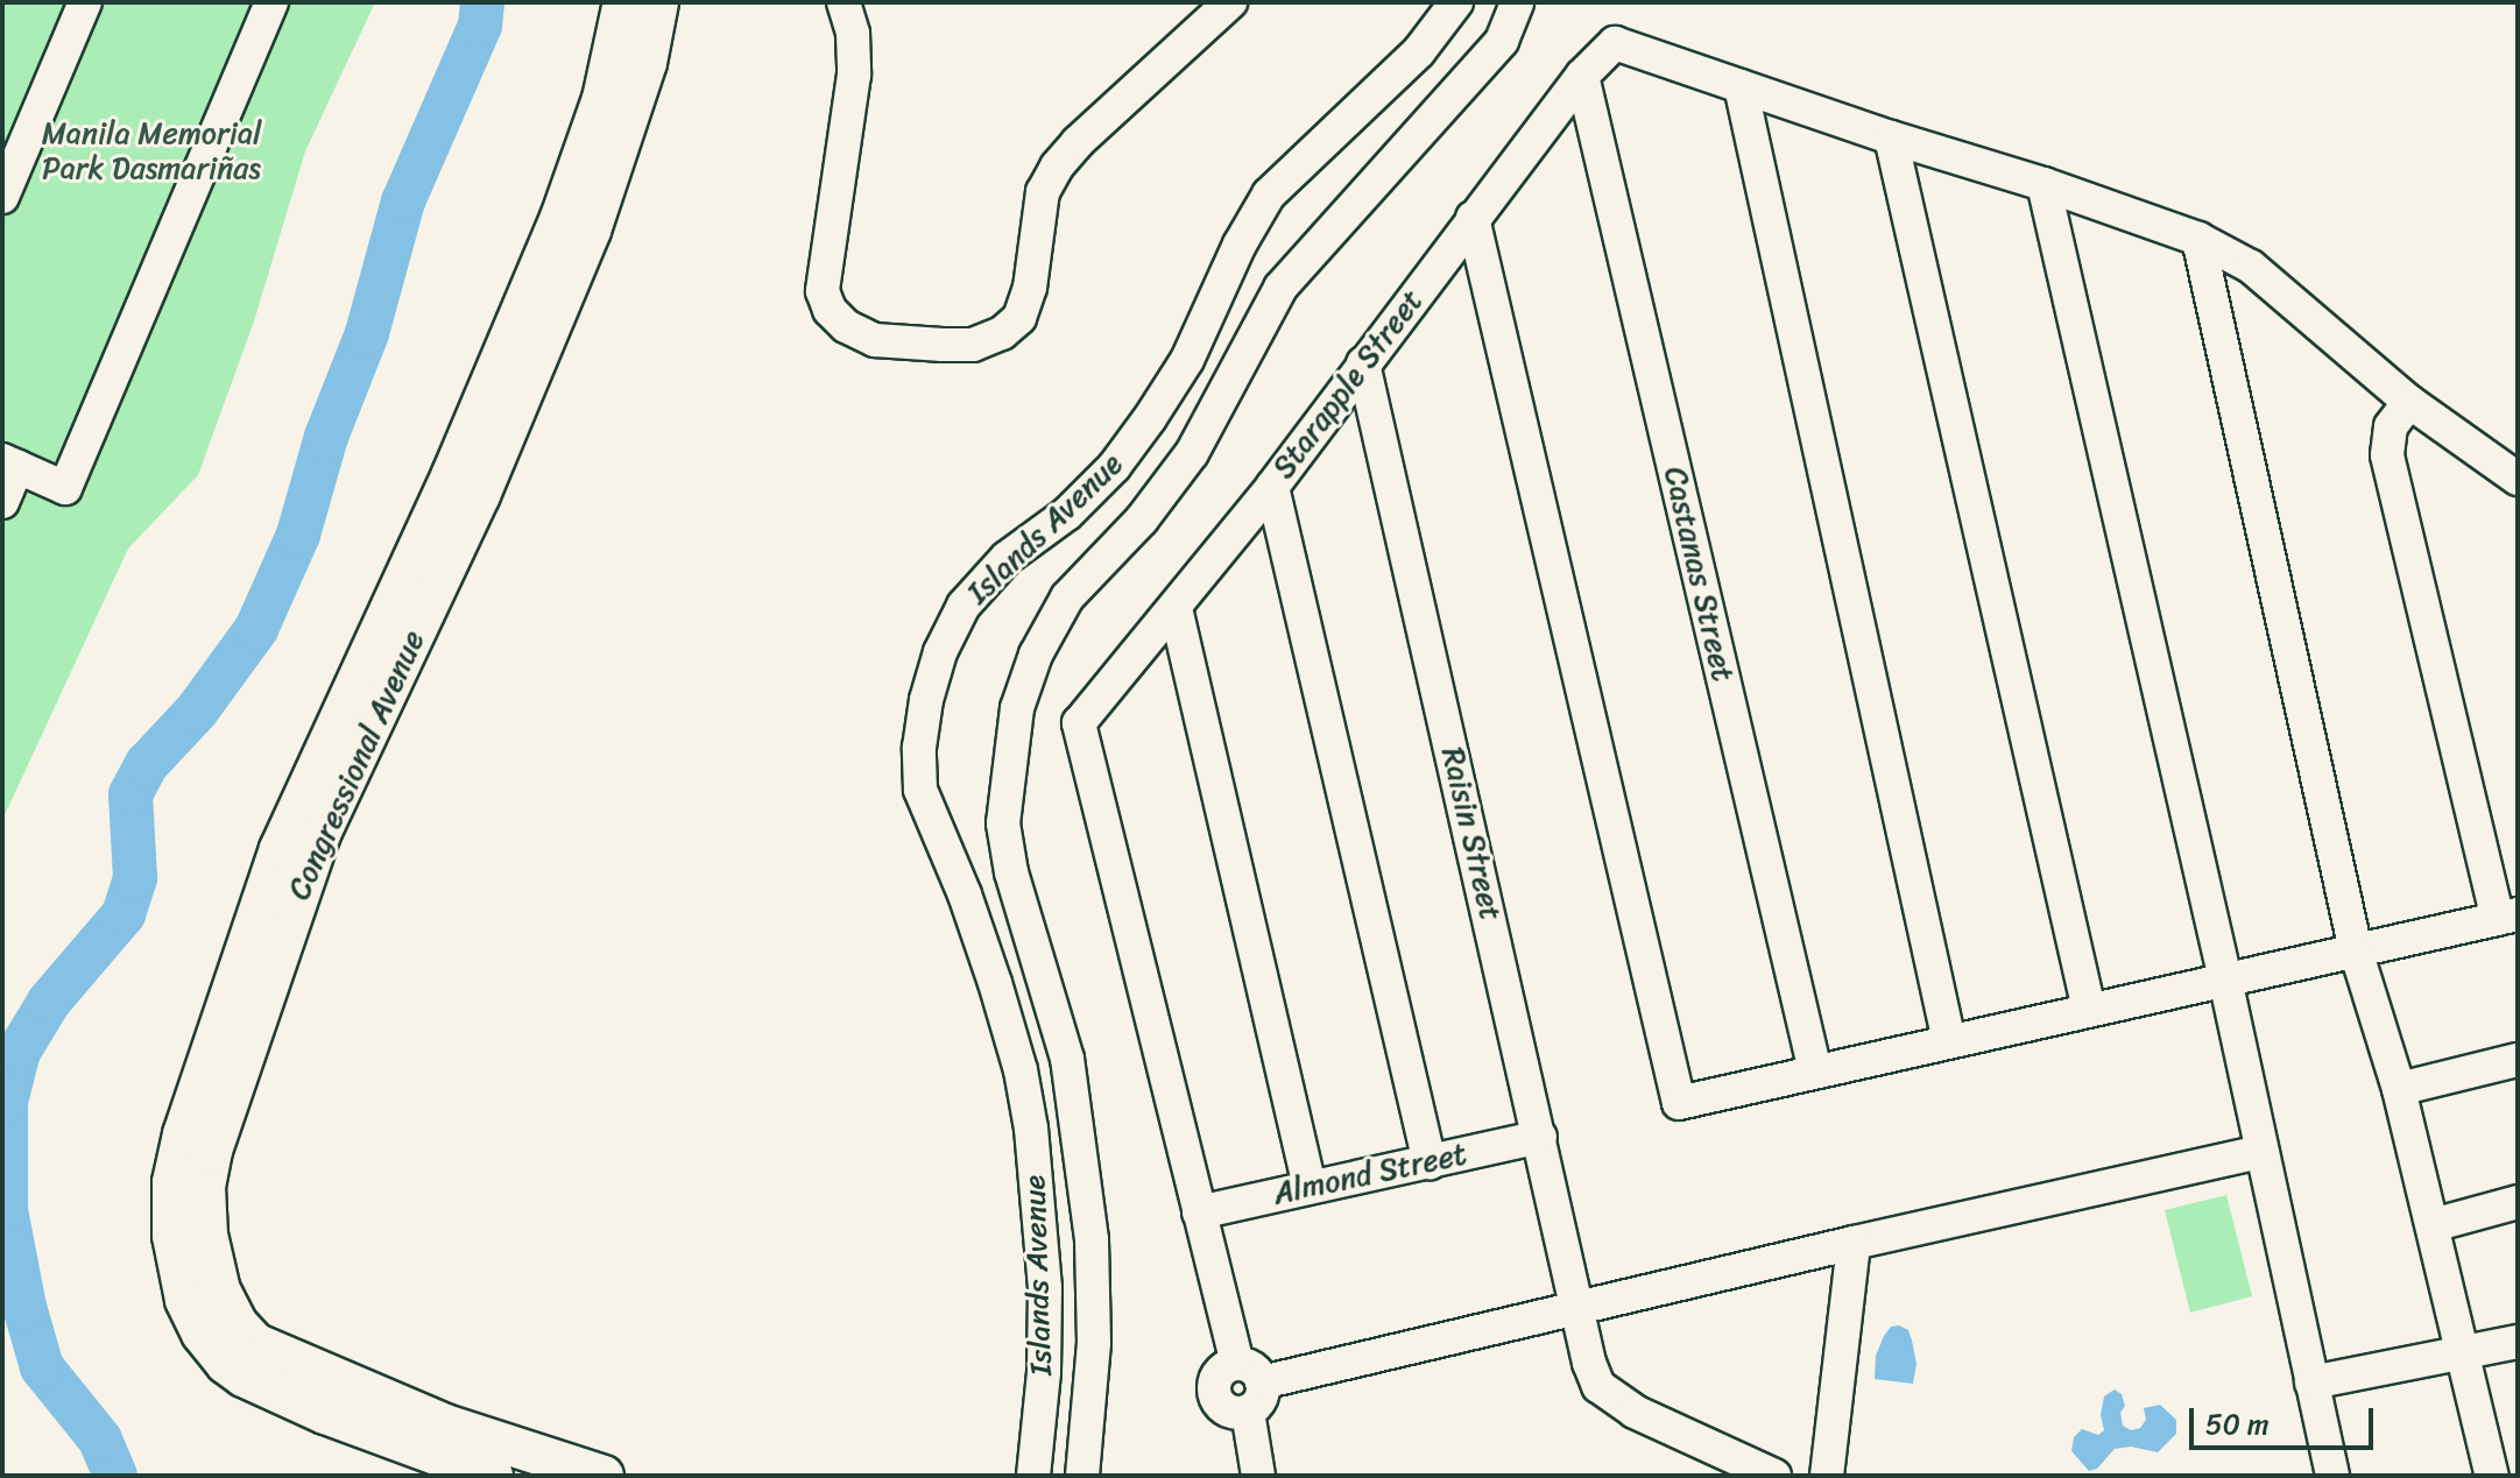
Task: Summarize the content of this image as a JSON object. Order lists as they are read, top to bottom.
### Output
{
  "streets": {
    "main road": ["Congressional Avenue"],
    "street": [
      "Starapple Street",
      "Islands Avenue",
      "Castanas Street",
      "Raisin Street",
      "Almond Street"
    ]
  },
  "crossings": [
    ["Starapple Street", "Castanas Street"],
    ["Starapple Street", "Raisin Street"],
    ["Starapple Street", "Almond Street"],
    ["Raisin Street", "Almond Street"]
  ],
  "parks": ["Manila Memorial Park Dasmariñas"],
  "scale_bar": "50 m"
}
